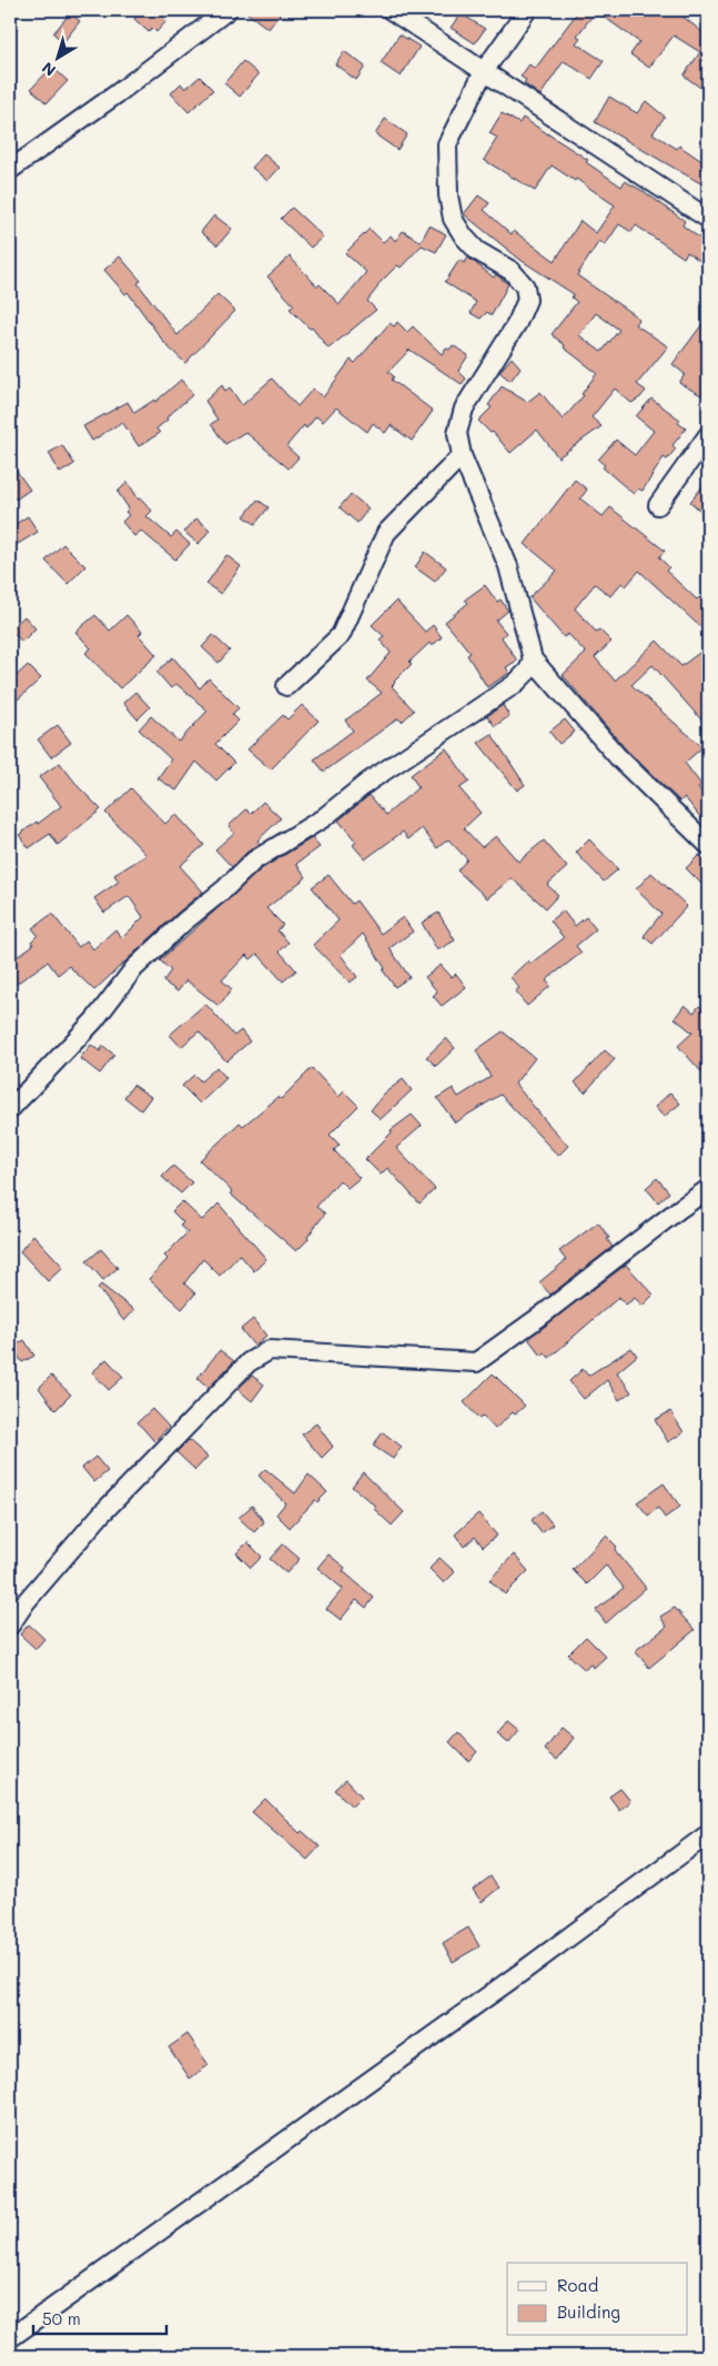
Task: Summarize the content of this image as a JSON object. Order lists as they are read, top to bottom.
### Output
{
  "legend": ["Road", "Building"],
  "scale_bar": "50 m",
  "north": "bottom left"
}
